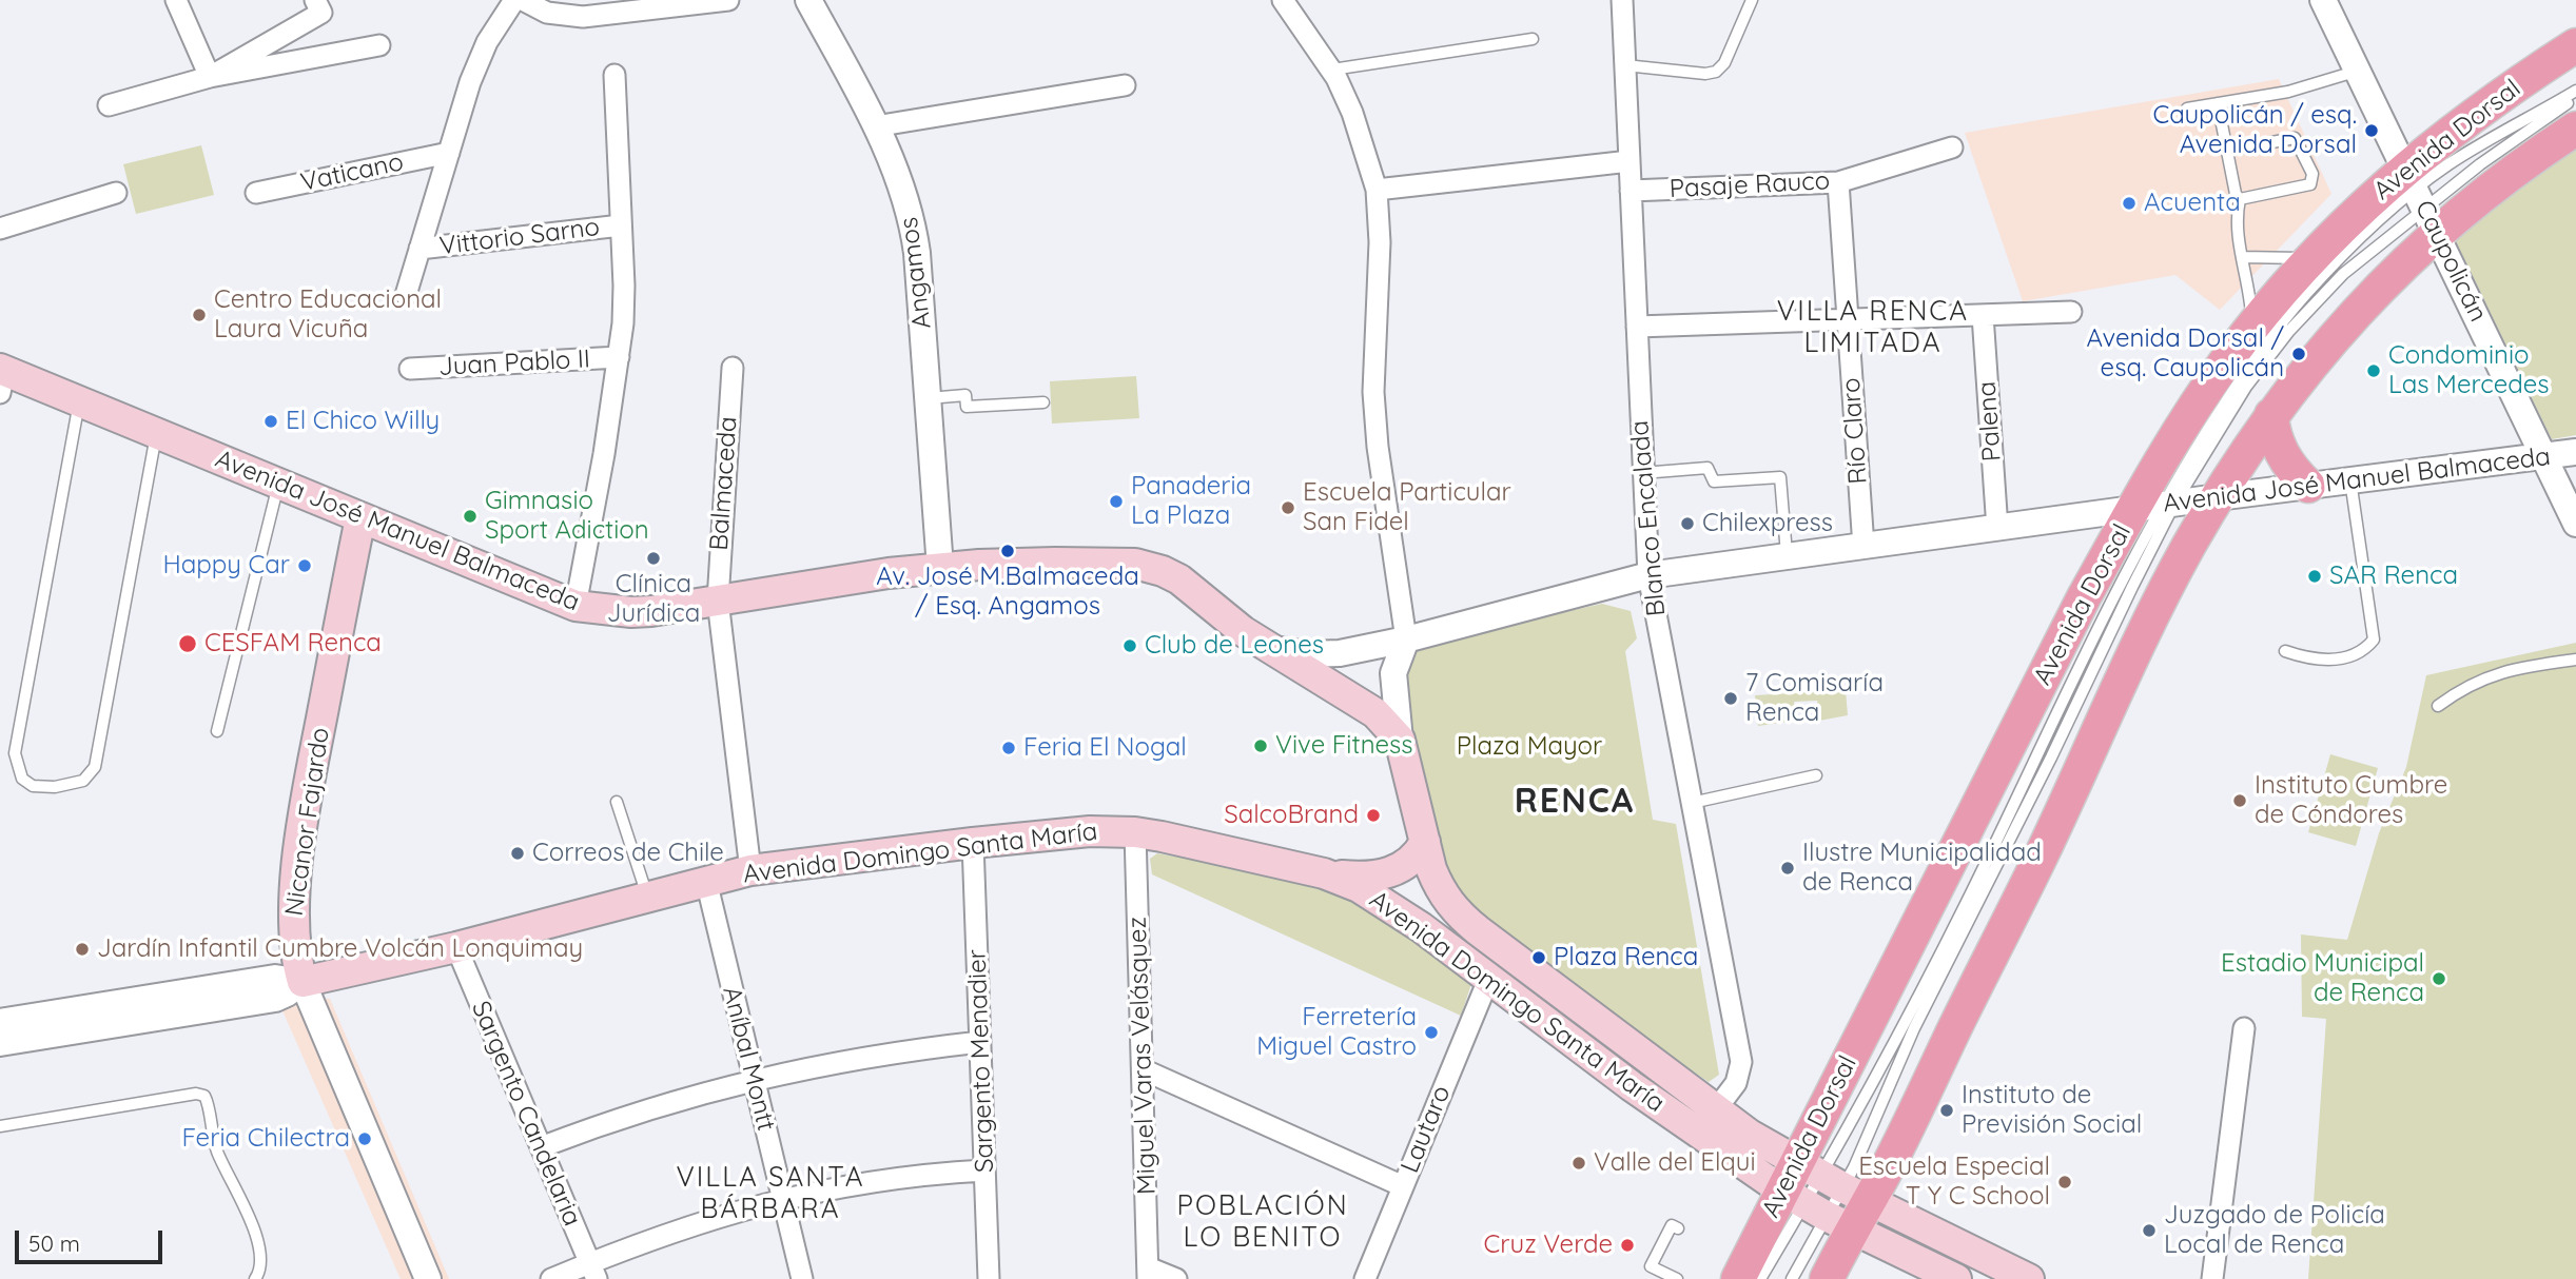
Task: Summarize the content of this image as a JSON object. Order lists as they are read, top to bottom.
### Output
{
  "streets": {
    "main road": [
      "Avenida Dorsal",
      "Avenida José Manuel Balmaceda",
      "Nicanor Fajardo",
      "Avenida Domingo Santa María"
    ],
    "street": [
      "Vaticano",
      "Pasaje Rauco",
      "Vittorio Sarno",
      "Caupolicán",
      "Angamos",
      "Juan Pablo II",
      "Palena",
      "Río Claro",
      "Balmaceda",
      "Blanco Encalada",
      "Miguel Varas Velásquez",
      "Aníbal Montt",
      "Sargento Menadier",
      "Sargento Candelaria",
      "Lautaro"
    ]
  },
  "crossings": [
    ["Avenida Dorsal", "Caupolicán"],
    ["Avenida Dorsal", "Avenida José Manuel Balmaceda"],
    ["Avenida Dorsal", "Avenida Domingo Santa María"],
    ["Pasaje Rauco", "Río Claro"],
    ["Pasaje Rauco", "Blanco Encalada"],
    ["Caupolicán", "Avenida José Manuel Balmaceda"],
    ["Angamos", "Avenida José Manuel Balmaceda"],
    ["Palena", "Avenida José Manuel Balmaceda"],
    ["Río Claro", "Avenida José Manuel Balmaceda"],
    ["Avenida José Manuel Balmaceda", "Balmaceda"],
    ["Avenida José Manuel Balmaceda", "Blanco Encalada"],
    ["Avenida José Manuel Balmaceda", "Nicanor Fajardo"],
    ["Avenida José Manuel Balmaceda", "Avenida Domingo Santa María"],
    ["Blanco Encalada", "Avenida Domingo Santa María"],
    ["Nicanor Fajardo", "Avenida Domingo Santa María"],
    ["Avenida Domingo Santa María", "Miguel Varas Velásquez"],
    ["Avenida Domingo Santa María", "Aníbal Montt"],
    ["Avenida Domingo Santa María", "Sargento Menadier"],
    ["Avenida Domingo Santa María", "Sargento Candelaria"],
    ["Avenida Domingo Santa María", "Lautaro"]
  ],
  "districts": [
    "VILLA RENCA LIMITADA",
    "RENCA",
    "VILLA SANTA BÁRBARA",
    "POBLACIÓN LO BENITO"
  ],
  "parks": ["Plaza Mayor"],
  "places": [
    "Caupolicán / esq. Avenida Dorsal",
    "Acuenta",
    "Centro Educacional Laura Vicuña",
    "Avenida Dorsal / esq. Caupolicán",
    "Condominio Las Mercedes",
    "El Chico Willy",
    "Panaderia La Plaza",
    "Escuela Particular San Fidel",
    "Gimnasio Sport Adiction",
    "Chilexpress",
    "Av. José M.Balmaceda / Esq. Angamos",
    "Clínica Jurídica",
    "Happy Car",
    "SAR Renca",
    "CESFAM Renca",
    "Club de Leones",
    "7 Comisaría Renca",
    "Vive Fitness",
    "Feria El Nogal",
    "Instituto Cumbre de Cóndores",
    "SalcoBrand",
    "Correos de Chile",
    "Ilustre Municipalidad de Renca",
    "Jardín Infantil Cumbre Volcán Lonquimay",
    "Plaza Renca",
    "Estadio Municipal de Renca",
    "Ferretería Miguel Castro",
    "Instituto de Previsión Social",
    "Feria Chilectra",
    "Valle del Elqui",
    "Escuela Especial T Y C School",
    "Juzgado de Policía Local de Renca",
    "Cruz Verde"
  ],
  "scale_bar": "50 m"
}
